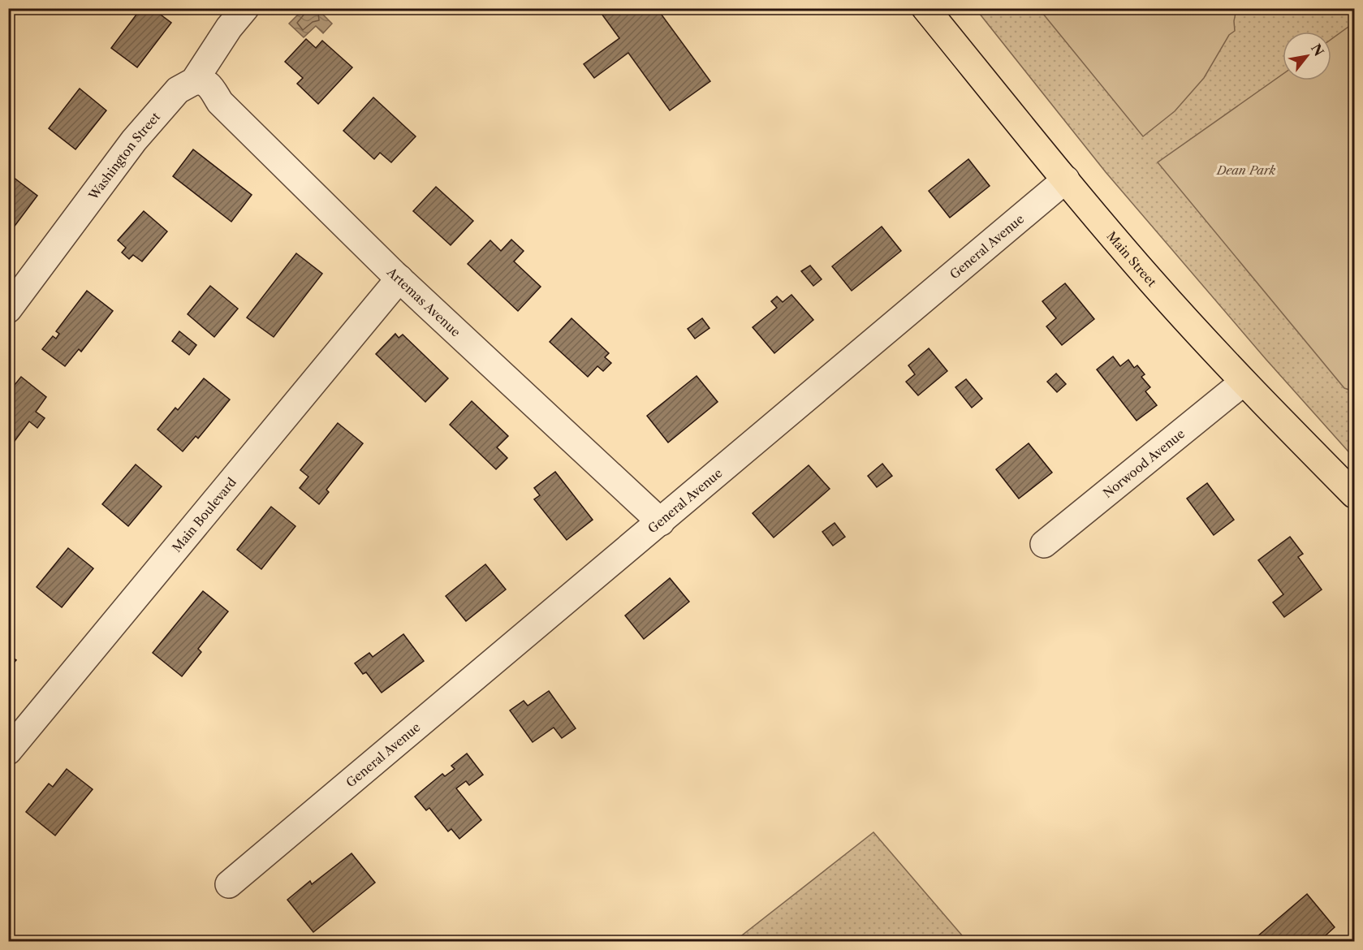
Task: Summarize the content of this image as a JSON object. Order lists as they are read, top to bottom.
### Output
{
  "streets": {
    "main road": ["Main Street"],
    "street": [
      "Washington Street",
      "General Avenue",
      "Artemas Avenue",
      "Norwood Avenue",
      "Main Boulevard"
    ]
  },
  "crossings": [
    ["Washington Street", "Artemas Avenue"],
    ["General Avenue", "Main Street"],
    ["General Avenue", "Artemas Avenue"],
    ["Main Street", "Norwood Avenue"],
    ["Artemas Avenue", "Main Boulevard"]
  ],
  "parks": ["Dean Park"],
  "north": "top right"
}
